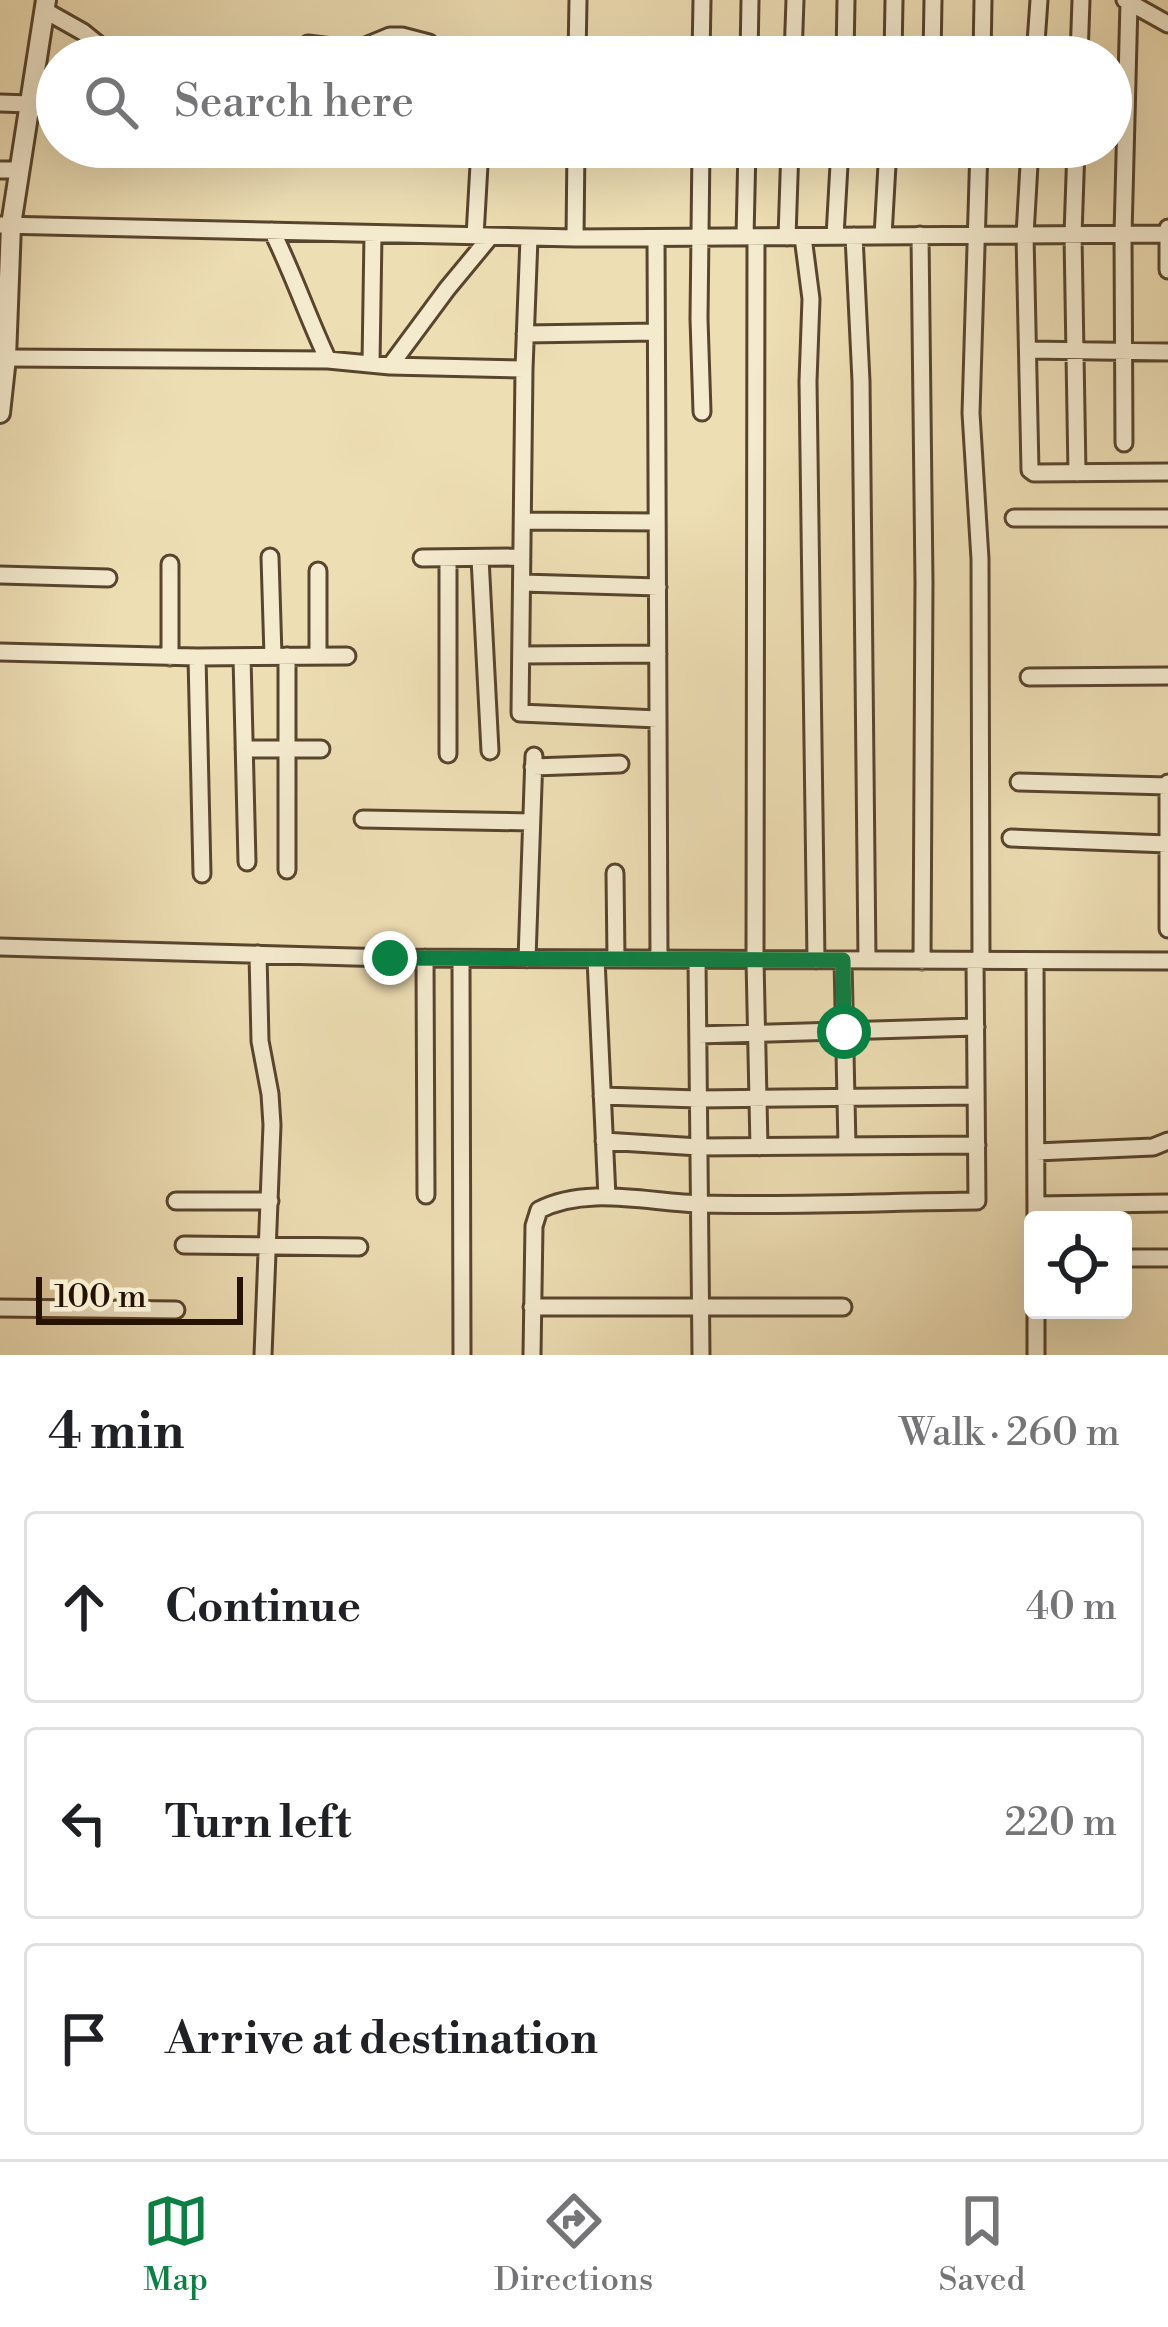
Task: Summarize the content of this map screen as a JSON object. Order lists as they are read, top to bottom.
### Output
{
  "scale_bar": "100 m",
  "page": {
    "search": "Search here",
    "scale": "100 m",
    "heading": ["4 min", "Walk · 260 m"],
    "list": [
      ["Continue", "40 m"],
      ["Turn left", "220 m"],
      "Arrive at destination"
    ],
    "nav": ["Map", "Directions", "Saved"]
  }
}
